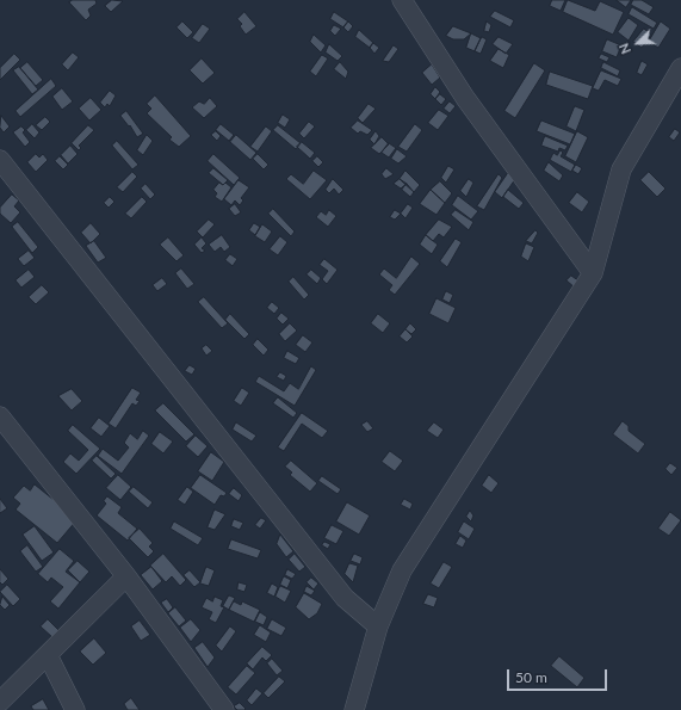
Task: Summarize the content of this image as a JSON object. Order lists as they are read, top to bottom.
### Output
{
  "scale_bar": "50 m",
  "north": "bottom left"
}
